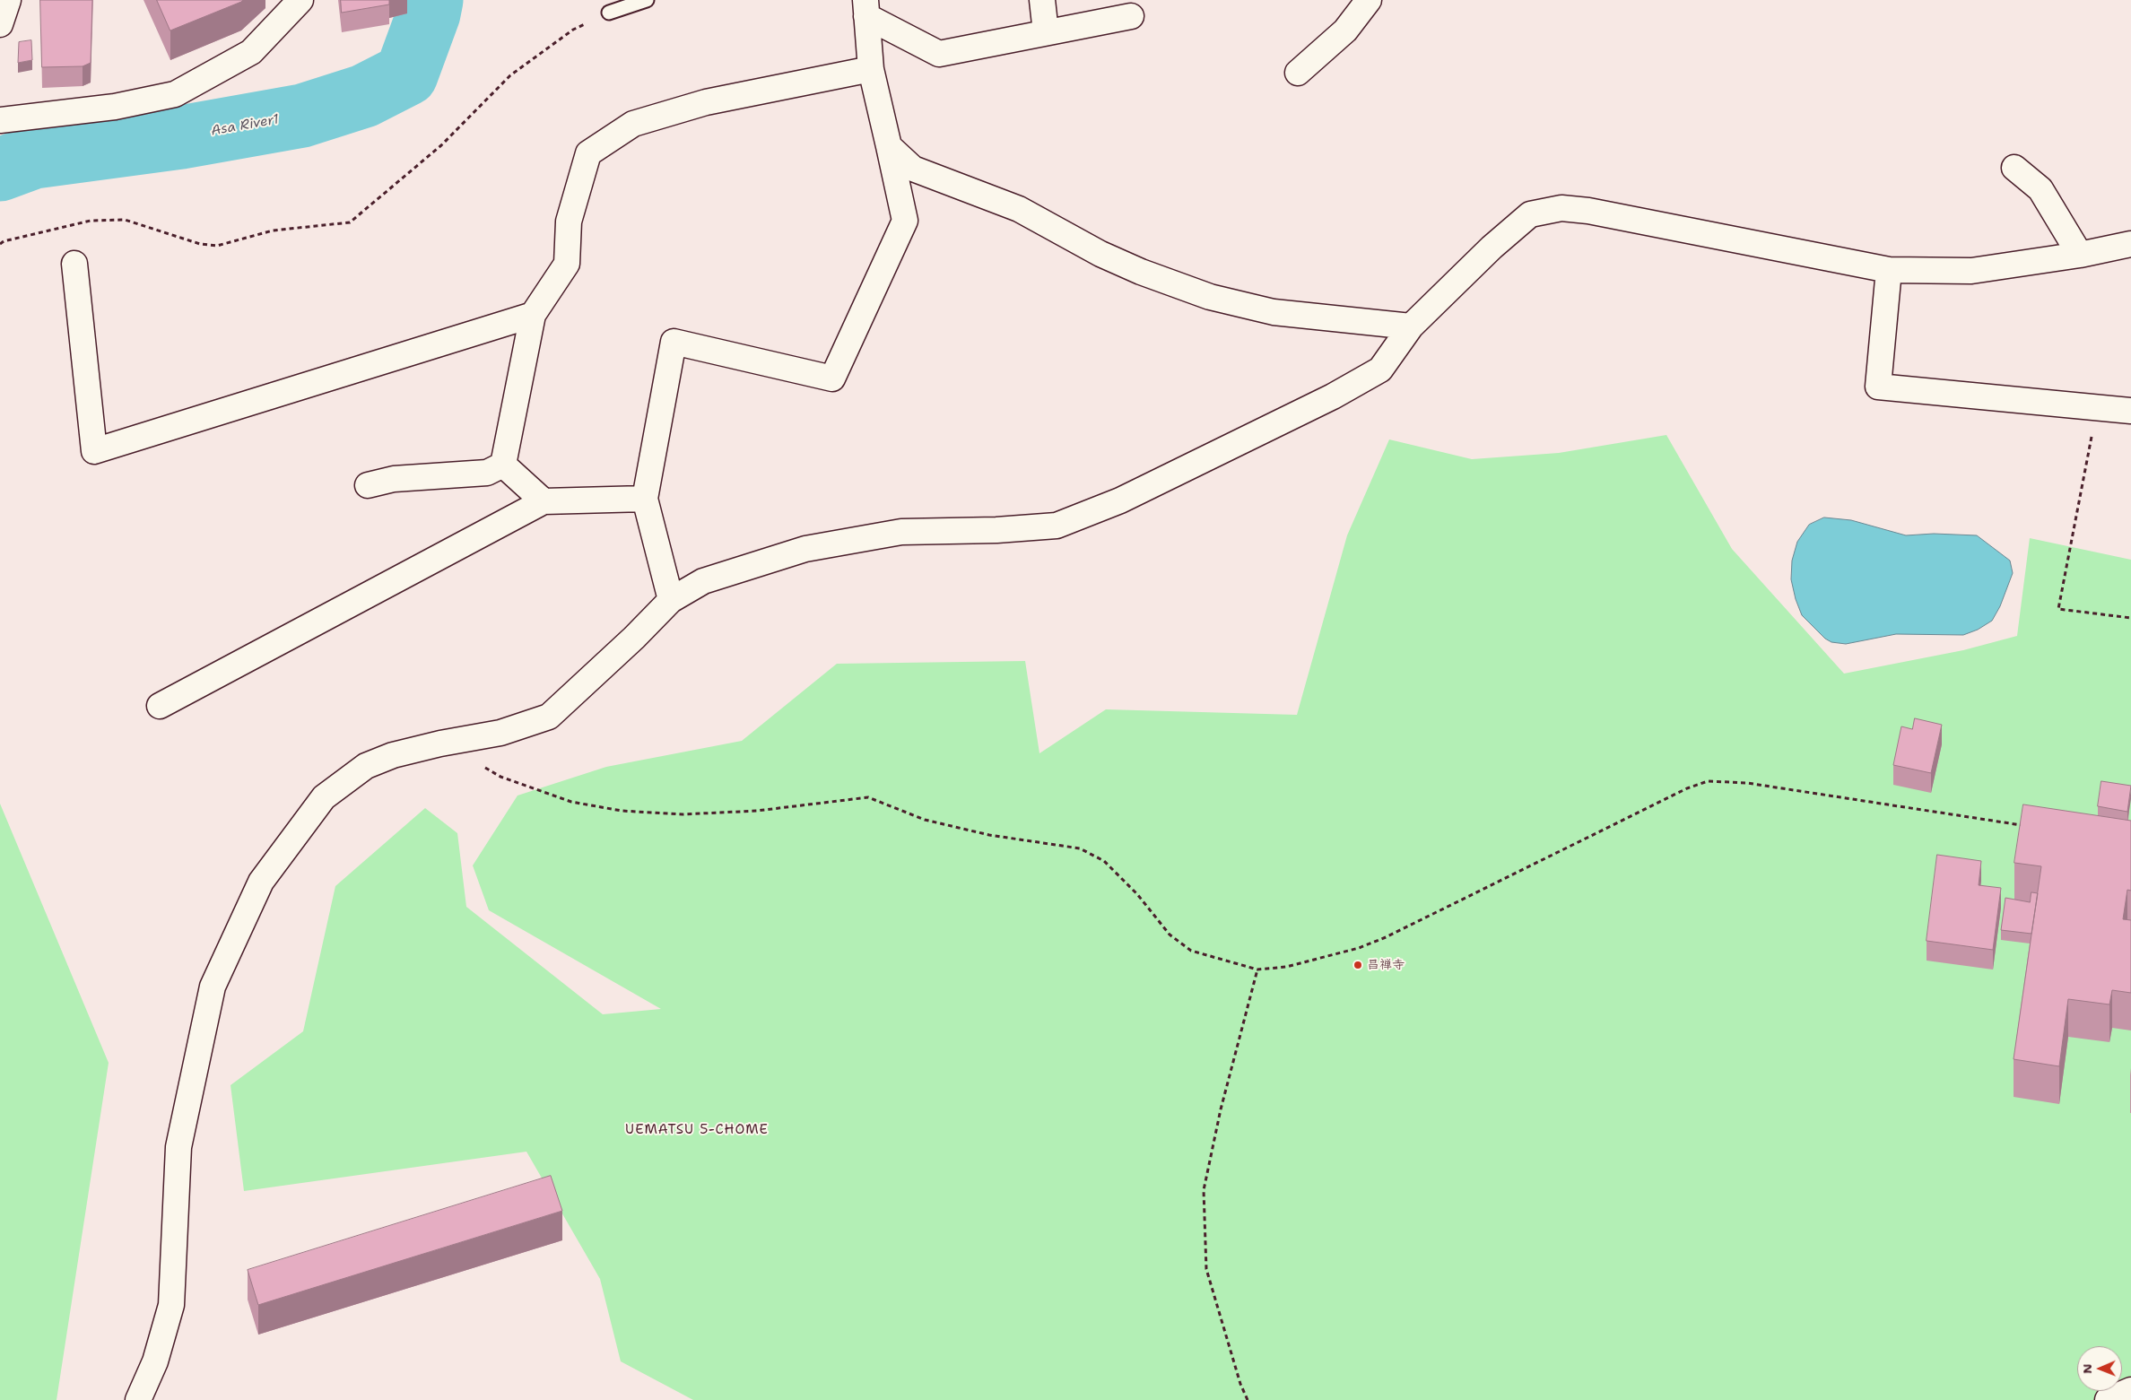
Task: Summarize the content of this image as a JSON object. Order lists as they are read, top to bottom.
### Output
{
  "districts": ["UEMATSU 5-CHOME"],
  "water": ["Asa River1"],
  "places": ["昌禅寺"],
  "north": "left"
}
